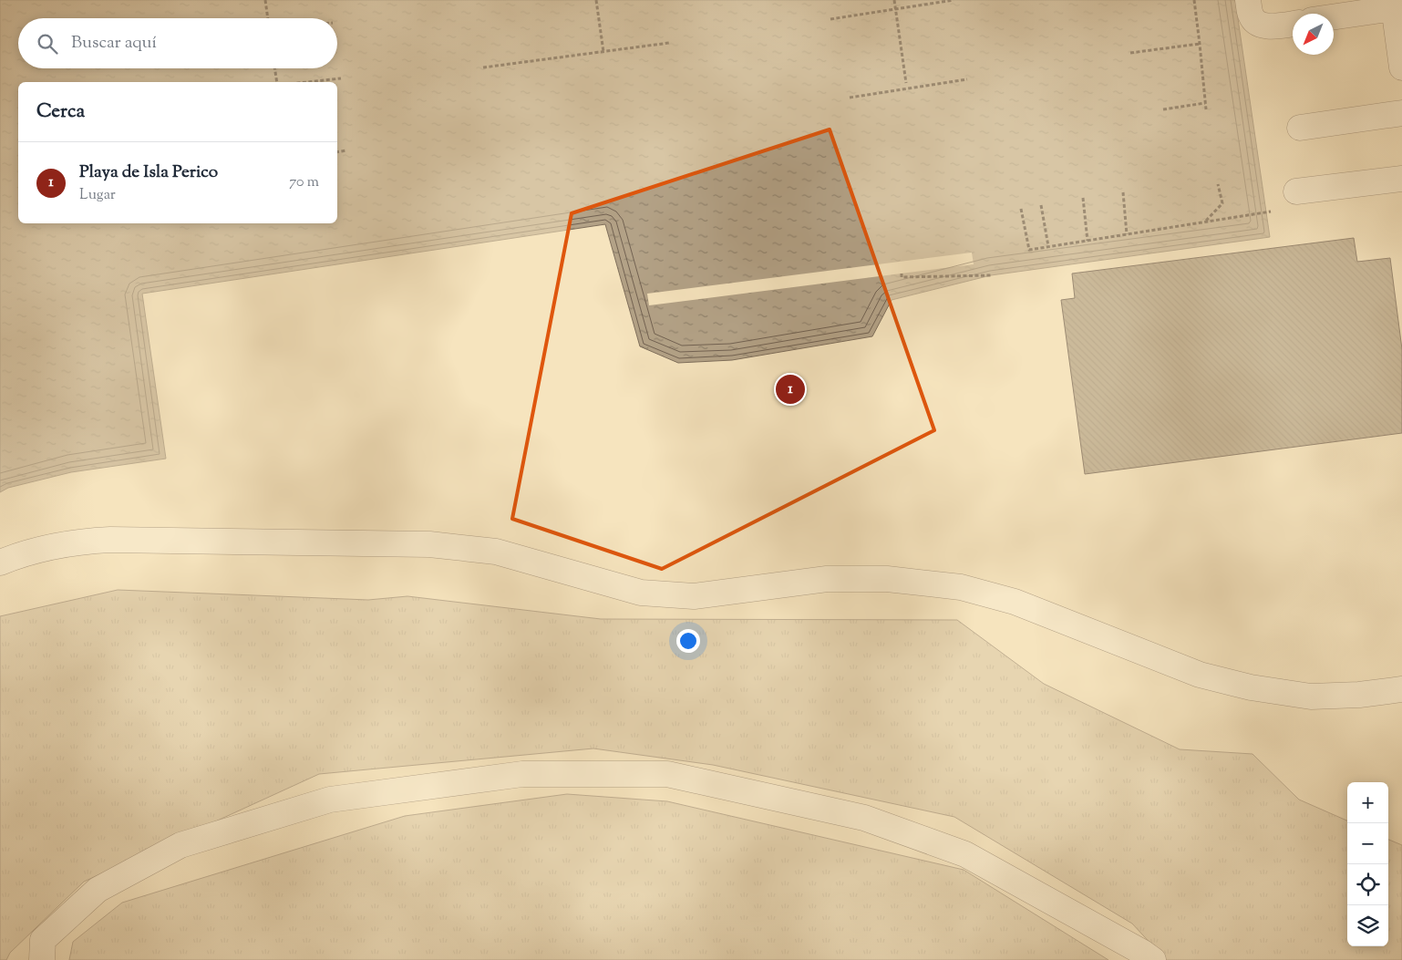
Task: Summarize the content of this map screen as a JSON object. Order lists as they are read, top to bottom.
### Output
{
  "north": "bottom left",
  "page": {
    "search": "Buscar aquí",
    "heading": "Cerca",
    "list": [
      {
        "mark": "1",
        "name": "Playa de Isla Perico",
        "note": "Lugar",
        "value": "70 m"
      }
    ],
    "pins": "1",
    "map_buttons": ["+", "−"]
  }
}
